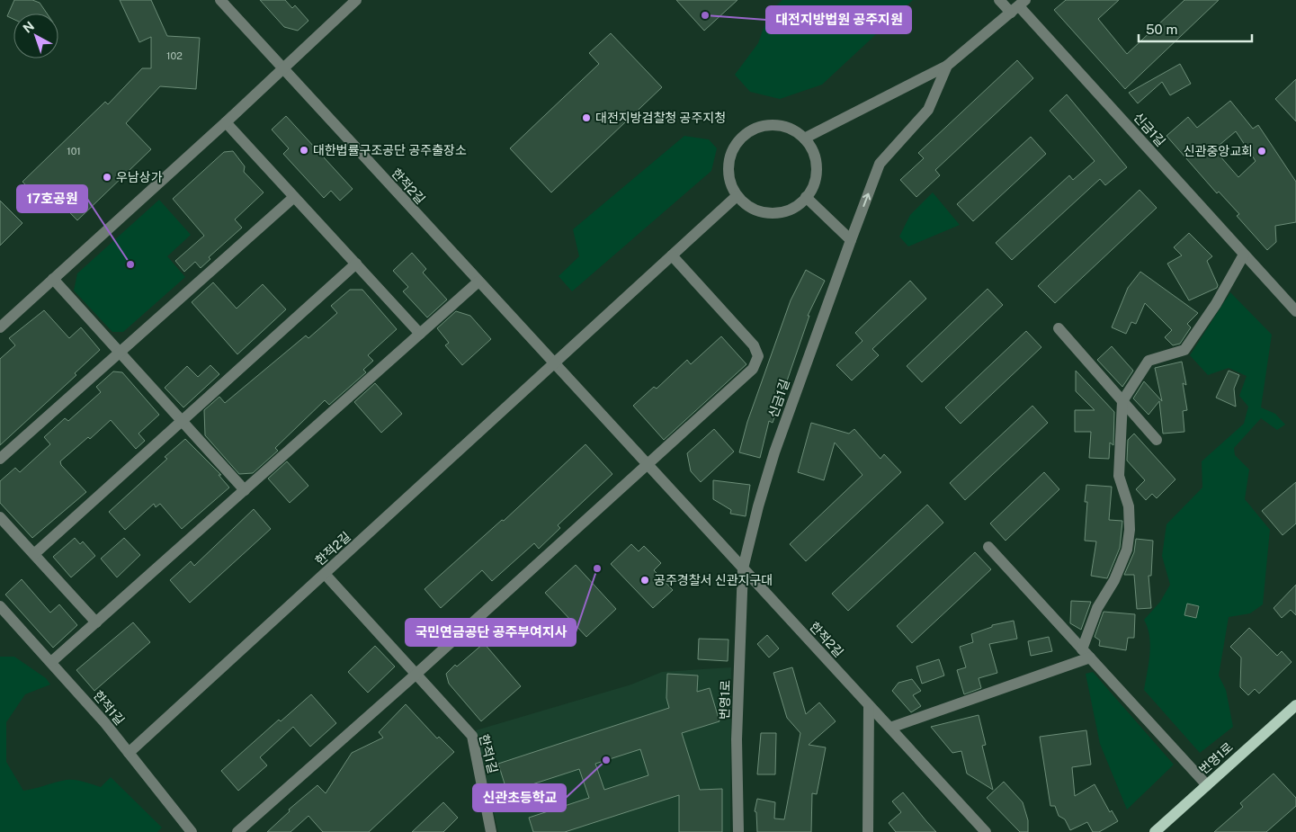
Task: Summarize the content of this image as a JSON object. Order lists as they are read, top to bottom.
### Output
{
  "streets": {
    "main road": ["번영1로"],
    "street": ["신금1길", "한적2길", "한적1길"]
  },
  "crossings": [
    ["신금1길", "한적2길"],
    ["신금1길", "번영1로"],
    ["한적2길", "번영1로"],
    ["한적2길", "한적1길"]
  ],
  "places": [
    "대전지방법원 공주지원",
    "대전지방검찰청 공주지청",
    "대한법률구조공단 공주출장소",
    "신관중앙교회",
    "우남상가",
    "17호공원",
    "국민연금공단 공주부여지사",
    "공주경찰서 신관지구대",
    "신관초등학교"
  ],
  "house_numbers": ["102", "101"],
  "scale_bar": "50 m",
  "north": "top left"
}
